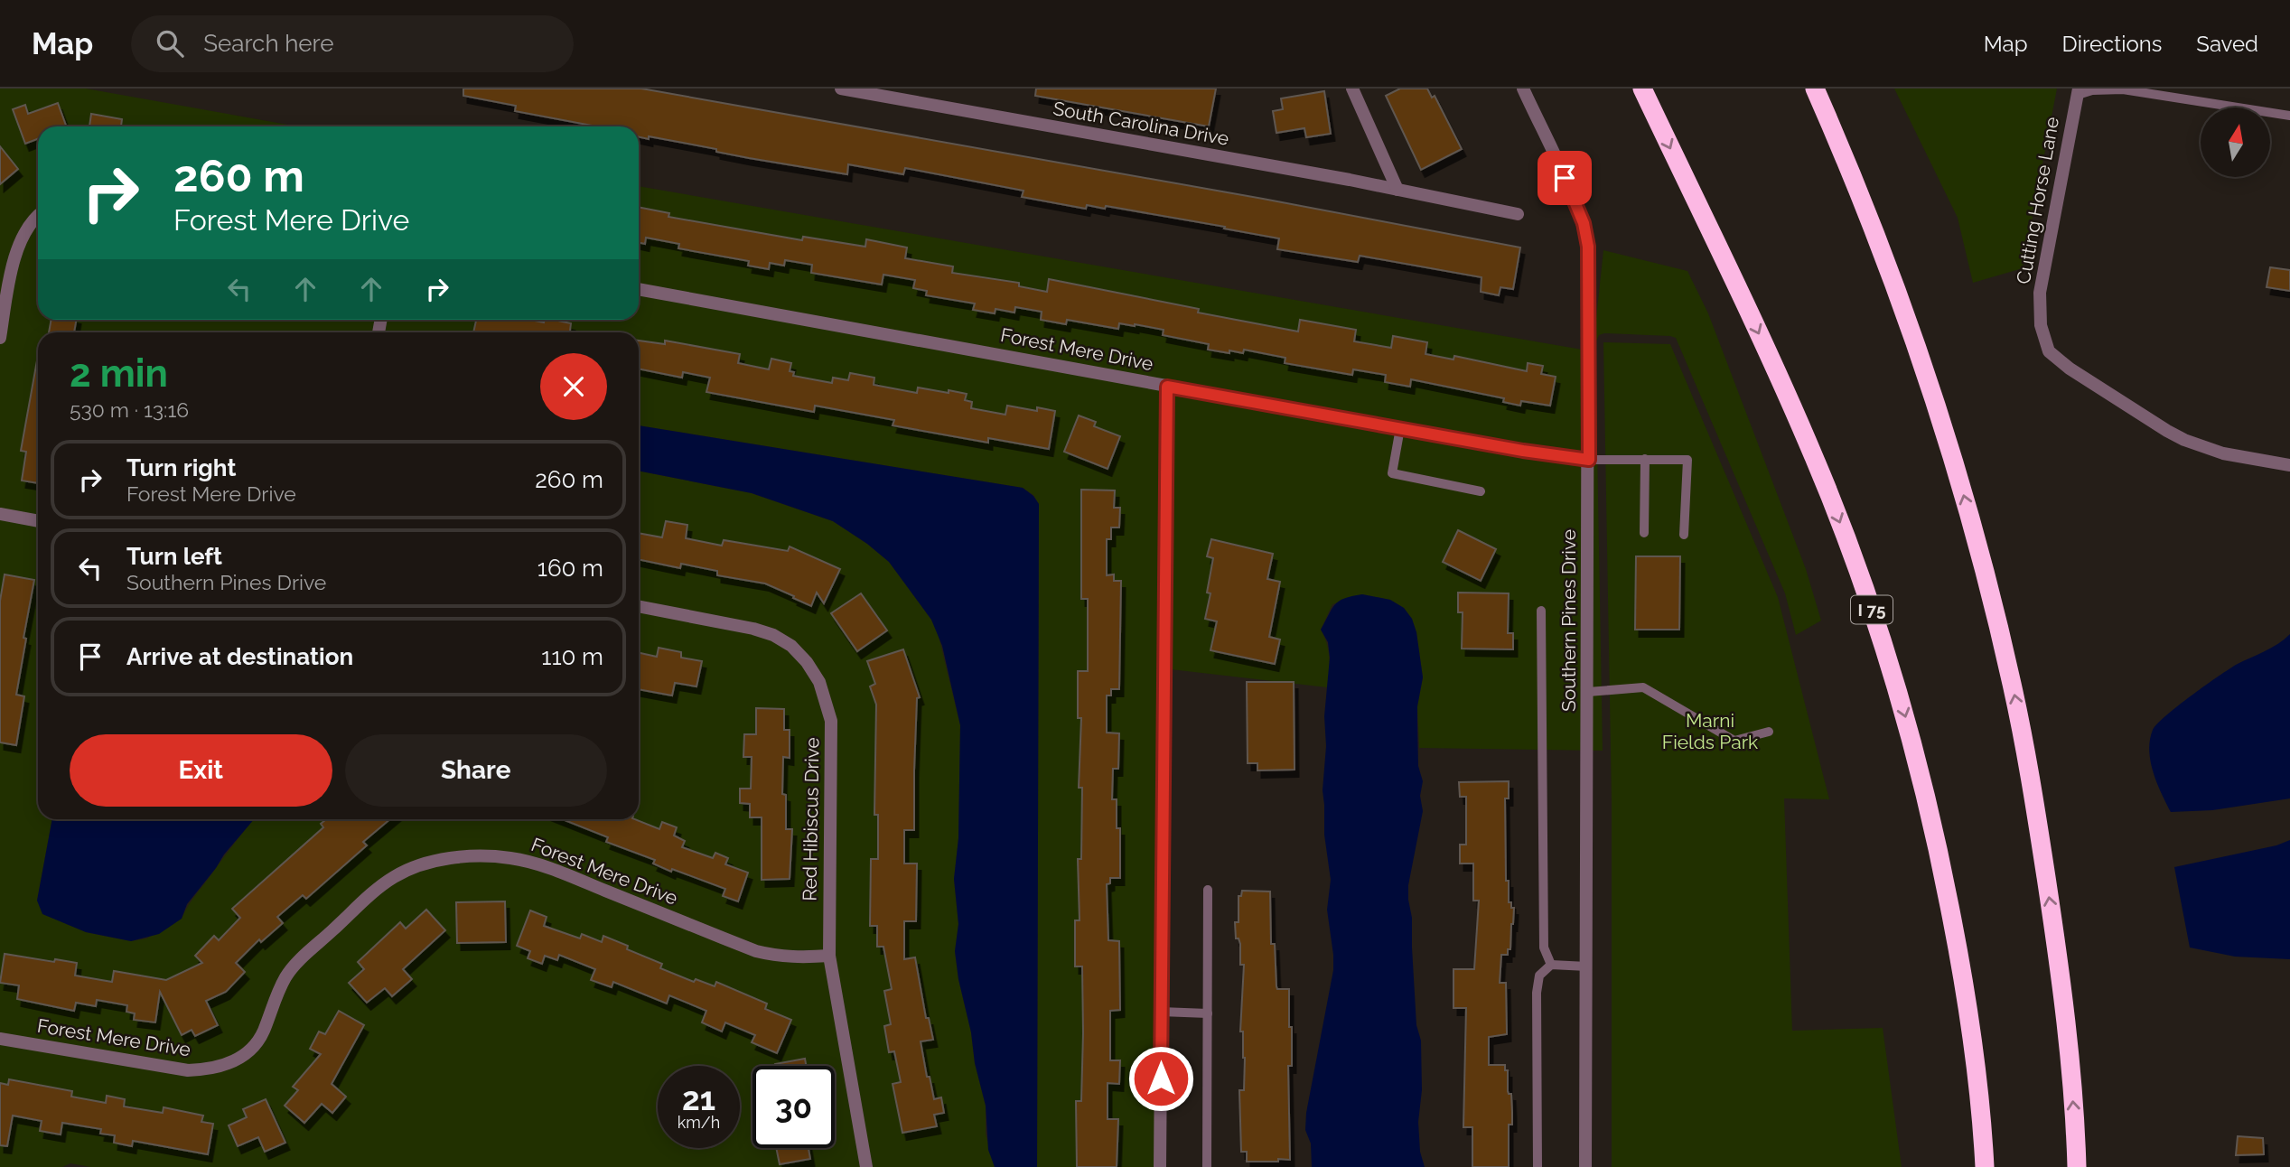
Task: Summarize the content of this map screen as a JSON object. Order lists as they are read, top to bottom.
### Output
{
  "streets": {
    "highway": ["I 75"],
    "street": [
      "South Carolina Drive",
      "Cutting Horse Lane",
      "Forest Mere Drive",
      "Southern Pines Drive",
      "Red Hibiscus Drive"
    ]
  },
  "crossings": [
    ["Forest Mere Drive", "Southern Pines Drive"],
    ["Forest Mere Drive", "Red Hibiscus Drive"]
  ],
  "parks": ["Marni Fields Park"],
  "north": "top",
  "page": {
    "header": "Map",
    "search": "Search here",
    "nav": ["Map", "Directions", "Saved"],
    "turn": ["260 m", "Forest Mere Drive"],
    "heading": ["2 min", "530 m · 13:16"],
    "list": [
      {
        "name": "Turn right",
        "note": "Forest Mere Drive",
        "value": "260 m"
      },
      {
        "name": "Turn left",
        "note": "Southern Pines Drive",
        "value": "160 m"
      },
      {
        "name": "Arrive at destination",
        "value": "110 m"
      }
    ],
    "buttons": ["Exit", "Share"],
    "speed": "21 km/h",
    "limit": "30"
  }
}
